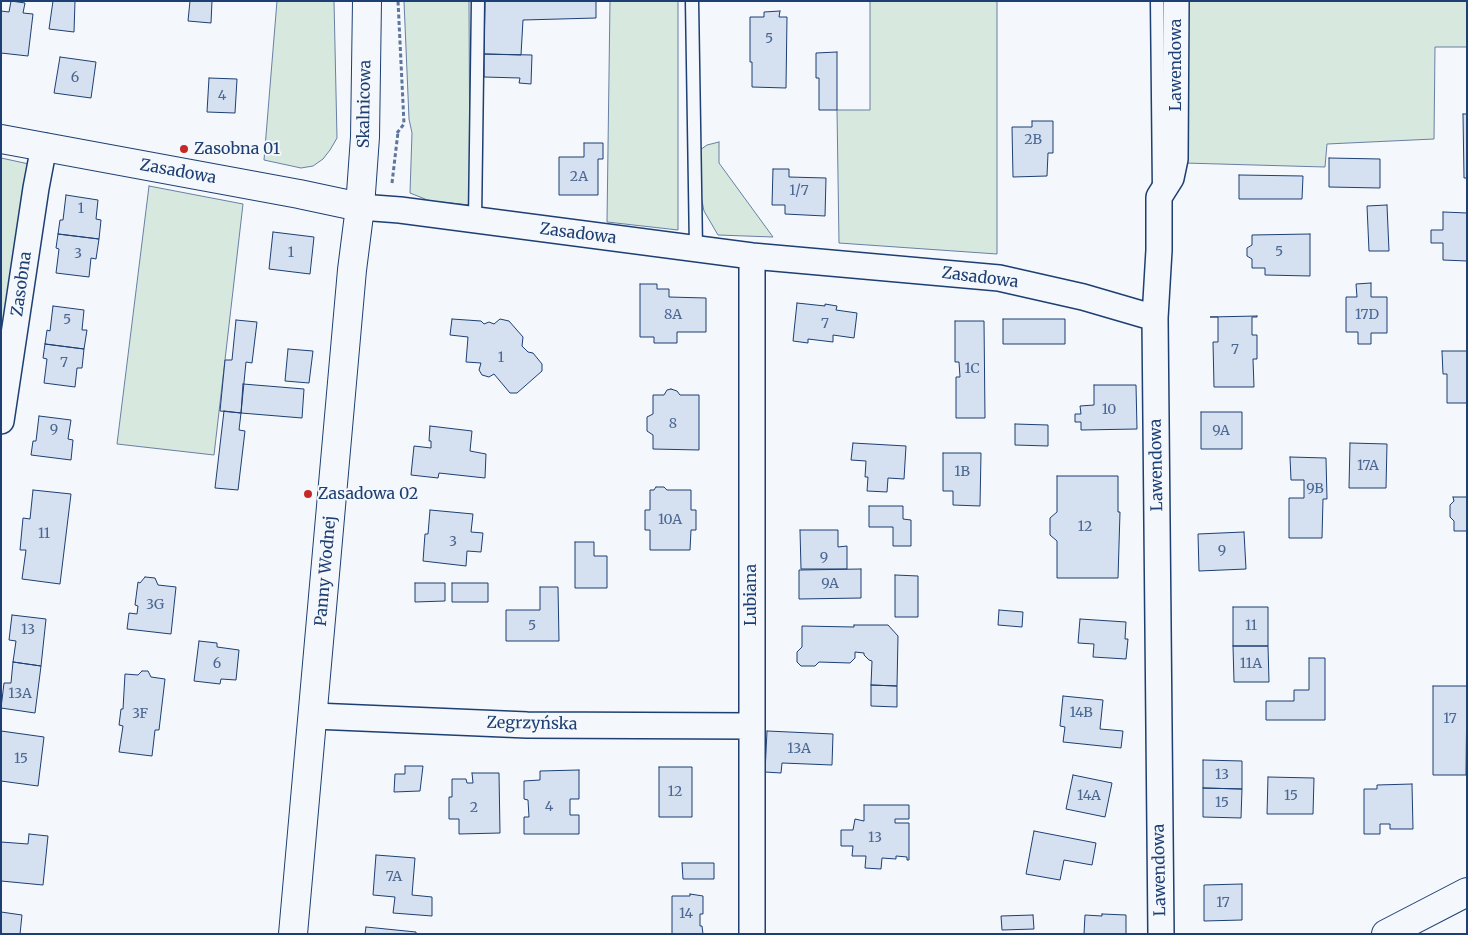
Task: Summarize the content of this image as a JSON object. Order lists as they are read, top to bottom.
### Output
{
  "streets": {
    "street": [
      "Lawendowa",
      "Skalnicowa",
      "Zasadowa",
      "Zasobna",
      "Panny Wodnej",
      "Lubiana",
      "Zegrzyńska"
    ]
  },
  "crossings": [
    ["Lawendowa", "Zasadowa"],
    ["Skalnicowa", "Zasadowa"],
    ["Skalnicowa", "Panny Wodnej"],
    ["Zasadowa", "Zasobna"],
    ["Zasadowa", "Panny Wodnej"],
    ["Zasadowa", "Lubiana"],
    ["Panny Wodnej", "Zegrzyńska"],
    ["Lubiana", "Zegrzyńska"]
  ],
  "places": ["Zasobna 01", "Zasadowa 02"],
  "house_numbers": [
    "5",
    "6",
    "4",
    "2B",
    "2A",
    "1/7",
    "1",
    "5",
    "1",
    "3",
    "8A",
    "17D",
    "5",
    "7",
    "7",
    "1",
    "7",
    "1C",
    "10",
    "8",
    "9",
    "9A",
    "17A",
    "1B",
    "9B",
    "10A",
    "12",
    "11",
    "3",
    "9",
    "9",
    "9A",
    "3G",
    "5",
    "11",
    "13",
    "6",
    "11A",
    "13A",
    "14B",
    "3F",
    "17",
    "13A",
    "15",
    "13",
    "12",
    "14A",
    "15",
    "15",
    "4",
    "2",
    "13",
    "7A",
    "17",
    "14"
  ]
}
